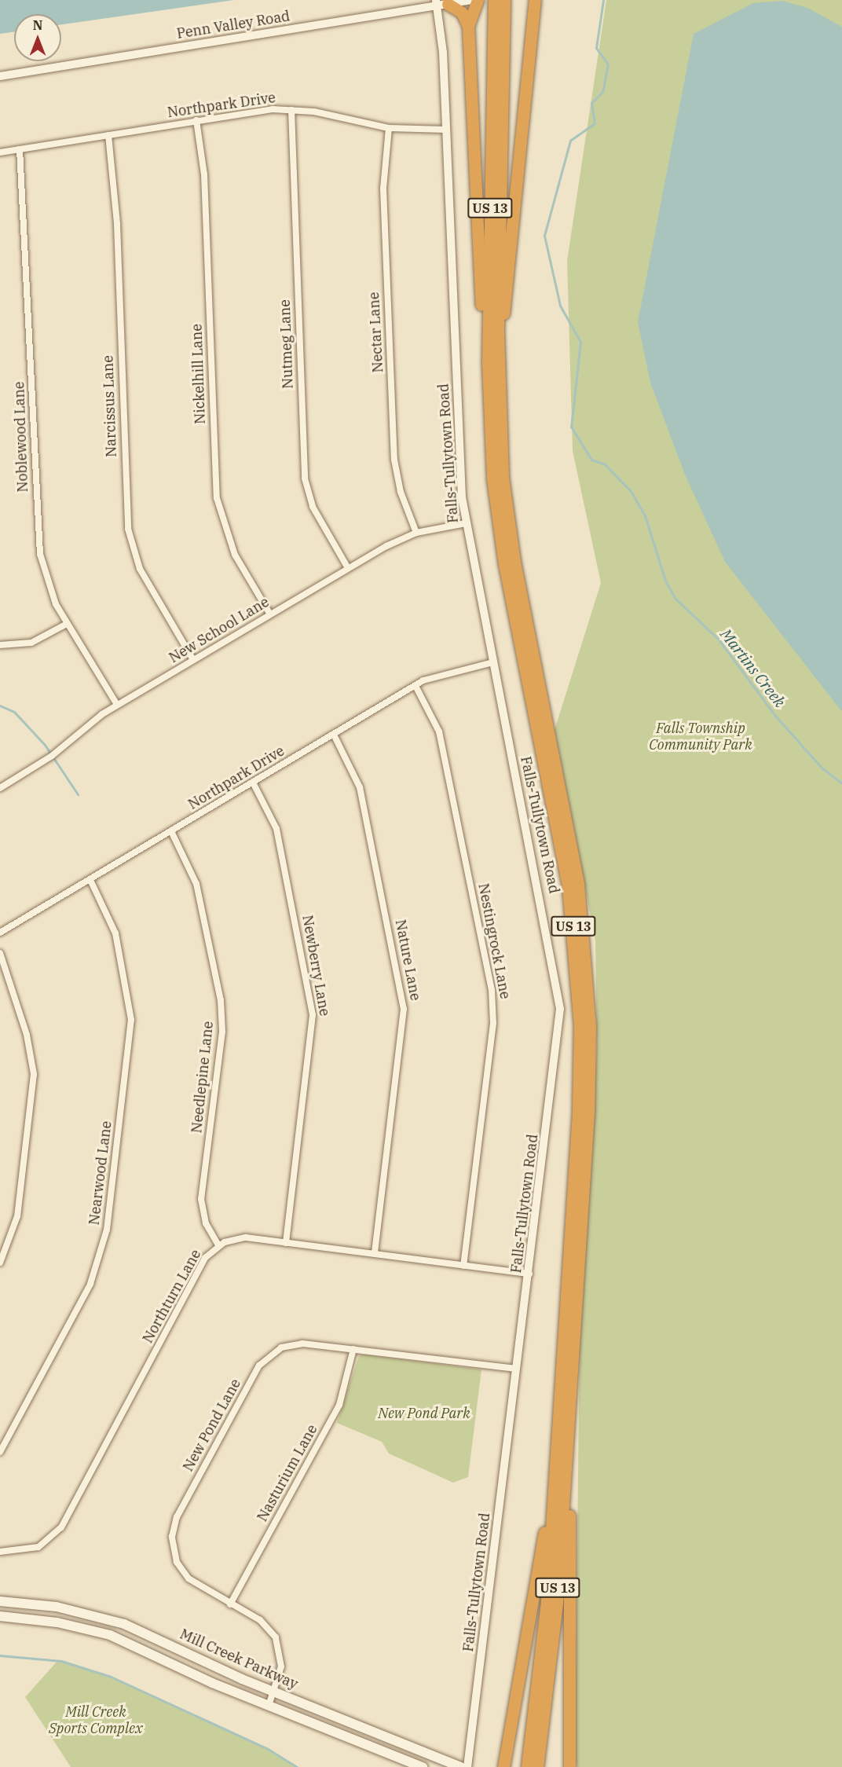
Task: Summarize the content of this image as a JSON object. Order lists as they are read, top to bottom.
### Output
{
  "streets": {
    "highway": ["US 13"],
    "main road": ["Mill Creek Parkway"],
    "street": [
      "Penn Valley Road",
      "Northpark Drive",
      "Nectar Lane",
      "Nutmeg Lane",
      "Nickelhill Lane",
      "Narcissus Lane",
      "Noblewood Lane",
      "Falls-Tullytown Road",
      "New School Lane",
      "Nestingrock Lane",
      "Nature Lane",
      "Newberry Lane",
      "Needlepine Lane",
      "Nearwood Lane",
      "Northturn Lane",
      "New Pond Lane",
      "Nasturium Lane"
    ]
  },
  "crossings": [
    ["Penn Valley Road", "Falls-Tullytown Road"],
    ["Northpark Drive", "Nectar Lane"],
    ["Northpark Drive", "Nutmeg Lane"],
    ["Northpark Drive", "Nickelhill Lane"],
    ["Northpark Drive", "Narcissus Lane"],
    ["Northpark Drive", "Noblewood Lane"],
    ["Northpark Drive", "Falls-Tullytown Road"],
    ["Northpark Drive", "Nestingrock Lane"],
    ["Northpark Drive", "Nature Lane"],
    ["Northpark Drive", "Newberry Lane"],
    ["Northpark Drive", "Needlepine Lane"],
    ["Northpark Drive", "Nearwood Lane"],
    ["Nectar Lane", "New School Lane"],
    ["Nutmeg Lane", "New School Lane"],
    ["Nickelhill Lane", "New School Lane"],
    ["Narcissus Lane", "New School Lane"],
    ["Noblewood Lane", "New School Lane"],
    ["Falls-Tullytown Road", "New School Lane"],
    ["Falls-Tullytown Road", "Northturn Lane"],
    ["Falls-Tullytown Road", "New Pond Lane"],
    ["Nestingrock Lane", "Northturn Lane"],
    ["Nature Lane", "Northturn Lane"],
    ["Newberry Lane", "Northturn Lane"],
    ["Needlepine Lane", "Northturn Lane"],
    ["New Pond Lane", "Nasturium Lane"],
    ["New Pond Lane", "Mill Creek Parkway"]
  ],
  "water": ["Martins Creek"],
  "parks": ["Falls Township Community Park", "New Pond Park", "Mill Creek Sports Complex"],
  "north": "top"
}
